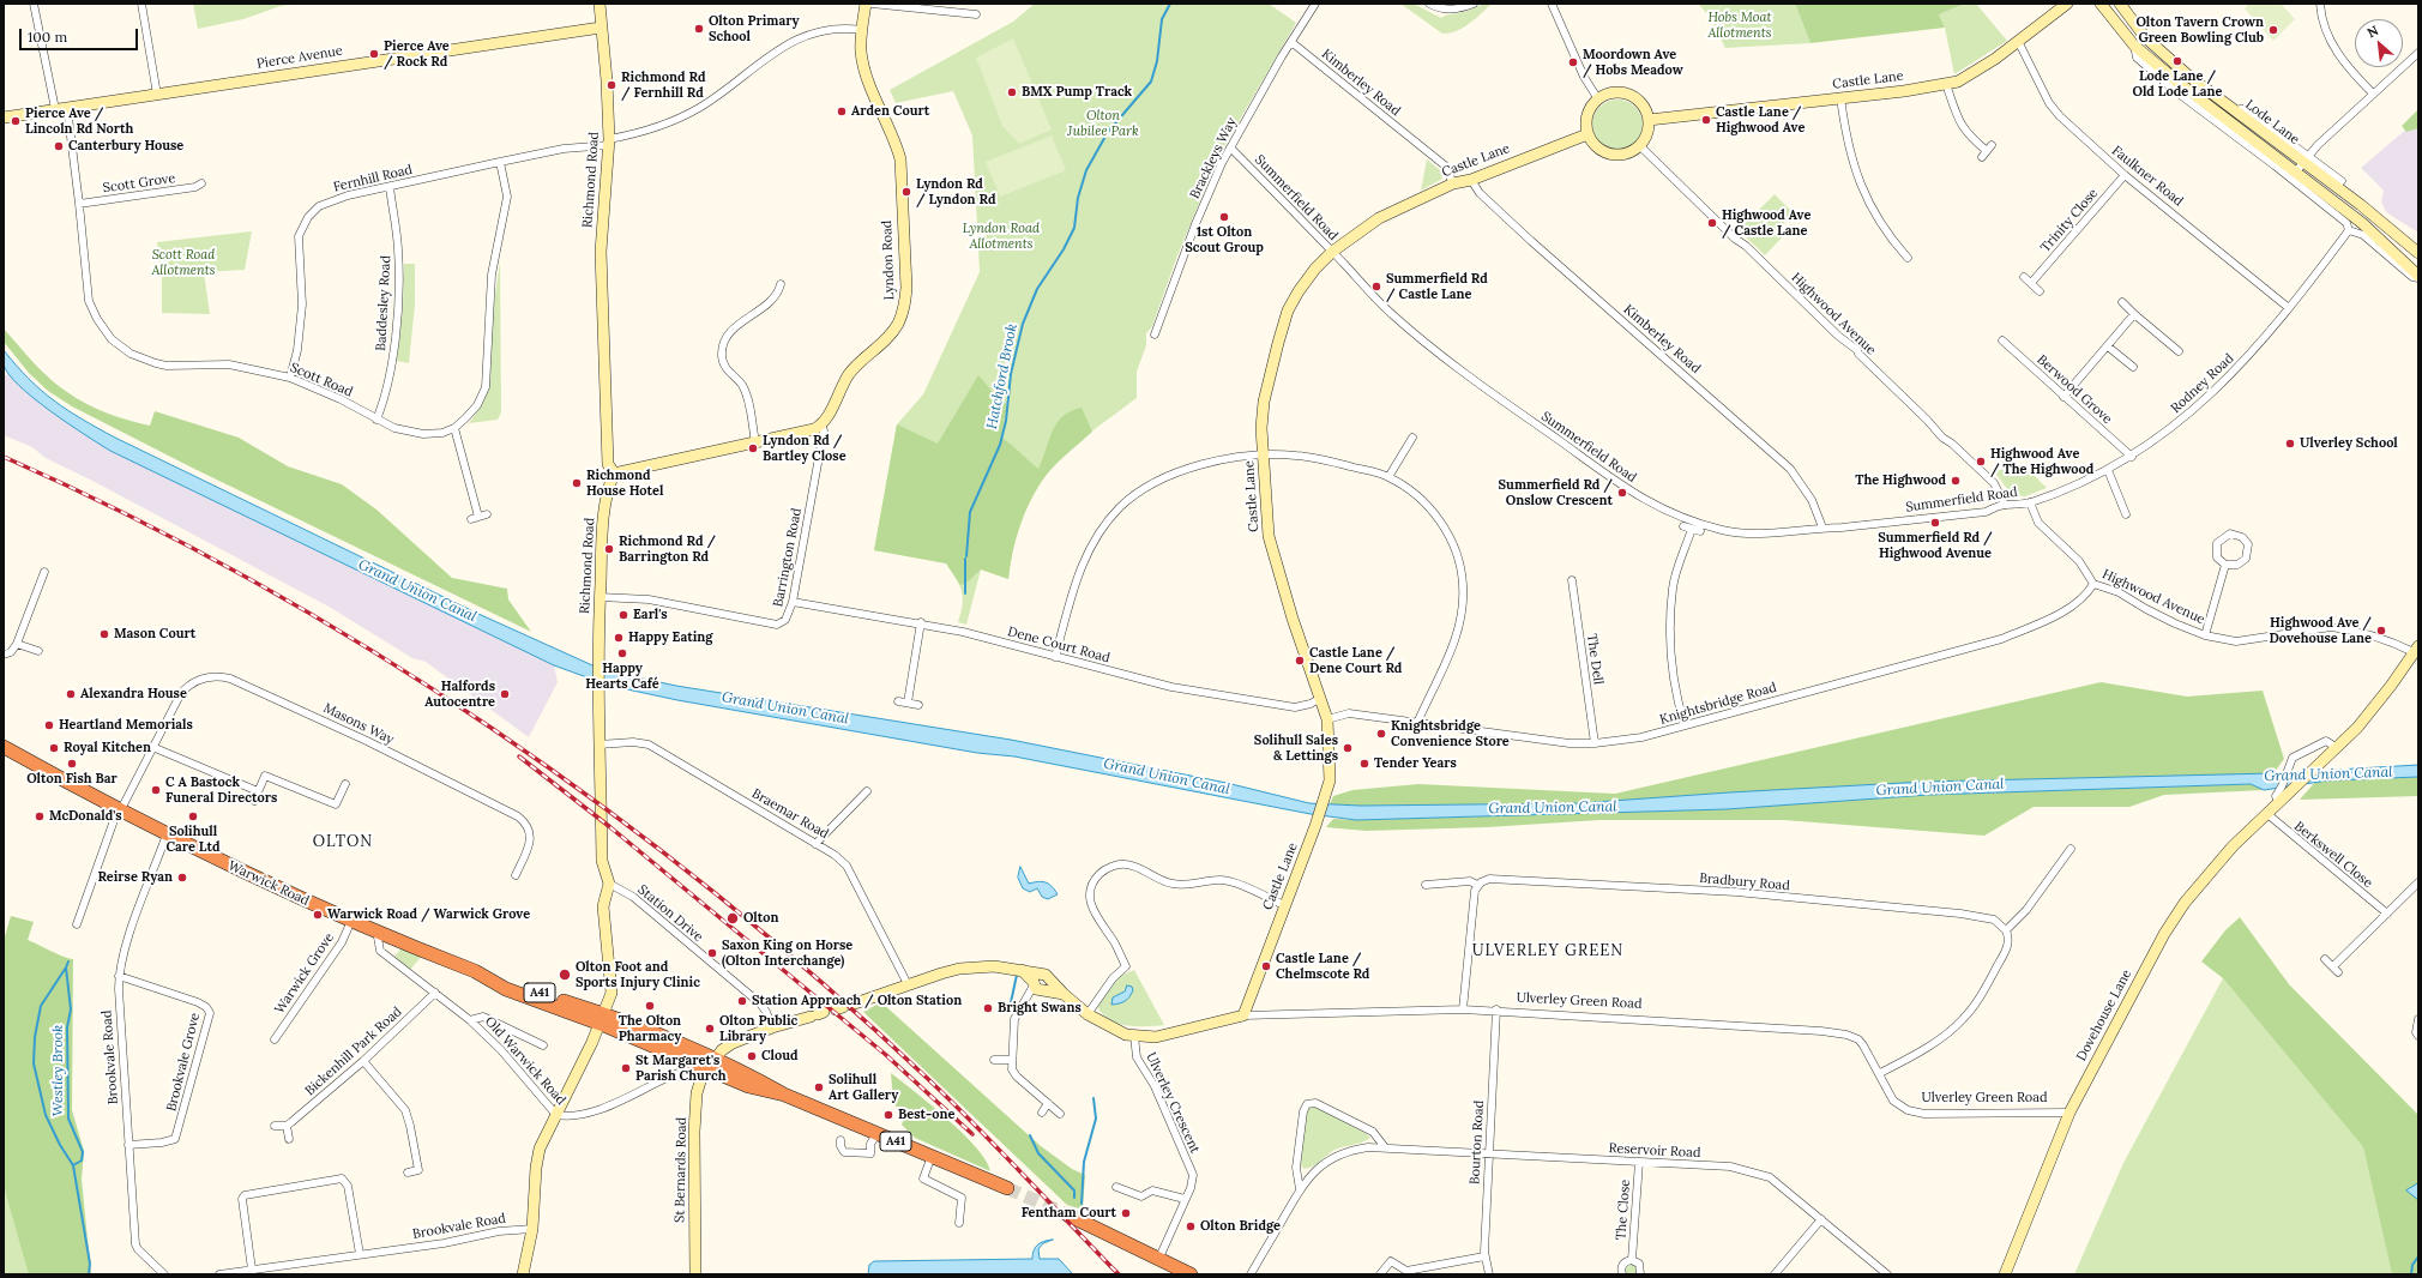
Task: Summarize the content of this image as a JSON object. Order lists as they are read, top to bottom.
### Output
{
  "streets": {
    "highway": ["Warwick Road", "A41"],
    "street": [
      "Pierce Avenue",
      "Castle Lane",
      "Kimberley Road",
      "Lode Lane",
      "Brackleys Way",
      "Faulkner Road",
      "Fernhill Road",
      "Richmond Road",
      "Scott Grove",
      "Summerfield Road",
      "Trinity Close",
      "Lyndon Road",
      "Baddesley Road",
      "Highwood Avenue",
      "Scott Road",
      "Rodney Road",
      "Berwood Grove",
      "Barrington Road",
      "Dene Court Road",
      "The Dell",
      "Knightsbridge Road",
      "Masons Way",
      "Braemar Road",
      "Berkswell Close",
      "Bradbury Road",
      "Station Drive",
      "Warwick Grove",
      "Ulverley Green Road",
      "Dovehouse Lane",
      "Bickenhill Park Road",
      "Brookvale Road",
      "Old Warwick Road",
      "Brookvale Grove",
      "Ulverley Crescent",
      "Bourton Road",
      "Reservoir Road",
      "St Bernards Road",
      "The Close"
    ]
  },
  "crossings": [
    ["Pierce Avenue", "Richmond Road"],
    ["Pierce Avenue", "Scott Road"],
    ["Castle Lane", "Kimberley Road"],
    ["Castle Lane", "Faulkner Road"],
    ["Castle Lane", "Summerfield Road"],
    ["Castle Lane", "Highwood Avenue"],
    ["Castle Lane", "Dene Court Road"],
    ["Castle Lane", "Knightsbridge Road"],
    ["Castle Lane", "Ulverley Green Road"],
    ["Kimberley Road", "Brackleys Way"],
    ["Kimberley Road", "Summerfield Road"],
    ["Lode Lane", "Rodney Road"],
    ["Brackleys Way", "Summerfield Road"],
    ["Faulkner Road", "Trinity Close"],
    ["Faulkner Road", "Rodney Road"],
    ["Fernhill Road", "Richmond Road"],
    ["Fernhill Road", "Lyndon Road"],
    ["Fernhill Road", "Baddesley Road"],
    ["Fernhill Road", "Scott Road"],
    ["Richmond Road", "Barrington Road"],
    ["Richmond Road", "Braemar Road"],
    ["Richmond Road", "Station Drive"],
    ["Scott Grove", "Scott Road"],
    ["Summerfield Road", "Highwood Avenue"],
    ["Summerfield Road", "Rodney Road"],
    ["Lyndon Road", "Barrington Road"],
    ["Baddesley Road", "Scott Road"],
    ["Highwood Avenue", "Rodney Road"],
    ["Highwood Avenue", "Knightsbridge Road"],
    ["Highwood Avenue", "Dovehouse Lane"],
    ["Rodney Road", "Berwood Grove"],
    ["Barrington Road", "Dene Court Road"],
    ["The Dell", "Knightsbridge Road"],
    ["Masons Way", "Warwick Road"],
    ["Braemar Road", "Ulverley Green Road"],
    ["Berkswell Close", "Dovehouse Lane"],
    ["Warwick Road", "Warwick Grove"],
    ["Warwick Road", "Brookvale Road"],
    ["Warwick Road", "Old Warwick Road"],
    ["Warwick Road", "St Bernards Road"],
    ["Ulverley Green Road", "Dovehouse Lane"],
    ["Ulverley Green Road", "Ulverley Crescent"],
    ["Ulverley Green Road", "Bourton Road"],
    ["Bickenhill Park Road", "Old Warwick Road"],
    ["Brookvale Road", "Brookvale Grove"],
    ["Bourton Road", "Reservoir Road"],
    ["Reservoir Road", "The Close"]
  ],
  "districts": ["OLTON", "ULVERLEY GREEN"],
  "water": ["Hatchford Brook", "Grand Union Canal", "Westley Brook"],
  "parks": [
    "Hobs Moat Allotments",
    "Olton Jubilee Park",
    "Lyndon Road Allotments",
    "Scott Road Allotments"
  ],
  "places": [
    "Olton Primary School",
    "Olton Tavern Crown Green Bowling Club",
    "Pierce Ave / Rock Rd",
    "Lode Lane / Old Lode Lane",
    "Moordown Ave / Hobs Meadow",
    "Richmond Rd / Fernhill Rd",
    "BMX Pump Track",
    "Arden Court",
    "Castle Lane / Highwood Ave",
    "Pierce Ave / Lincoln Rd North",
    "Canterbury House",
    "Lyndon Rd / Lyndon Rd",
    "1st Olton Scout Group",
    "Highwood Ave / Castle Lane",
    "Summerfield Rd / Castle Lane",
    "Ulverley School",
    "Lyndon Rd / Bartley Close",
    "Highwood Ave / The Highwood",
    "The Highwood",
    "Richmond House Hotel",
    "Summerfield Rd / Onslow Crescent",
    "Summerfield Rd / Highwood Avenue",
    "Richmond Rd / Barrington Rd",
    "Earl's",
    "Highwood Ave / Dovehouse Lane",
    "Mason Court",
    "Happy Eating",
    "Happy Hearts Café",
    "Castle Lane / Dene Court Rd",
    "Alexandra House",
    "Halfords Autocentre",
    "Heartland Memorials",
    "Knightsbridge Convenience Store",
    "Royal Kitchen",
    "Solihull Sales & Lettings",
    "Olton Fish Bar",
    "Tender Years",
    "C A Bastock Funeral Directors",
    "McDonald's",
    "Solihull Care Ltd",
    "Reirse Ryan",
    "Warwick Road / Warwick Grove",
    "Olton",
    "Saxon King on Horse (Olton Interchange)",
    "Castle Lane / Chelmscote Rd",
    "Olton Foot and Sports Injury Clinic",
    "Station Approach / Olton Station",
    "The Olton Pharmacy",
    "Bright Swans",
    "Olton Public Library",
    "Cloud",
    "St Margaret's Parish Church",
    "Solihull Art Gallery",
    "Best-one",
    "Fentham Court",
    "Olton Bridge"
  ],
  "scale_bar": "100 m",
  "north": "top left"
}
